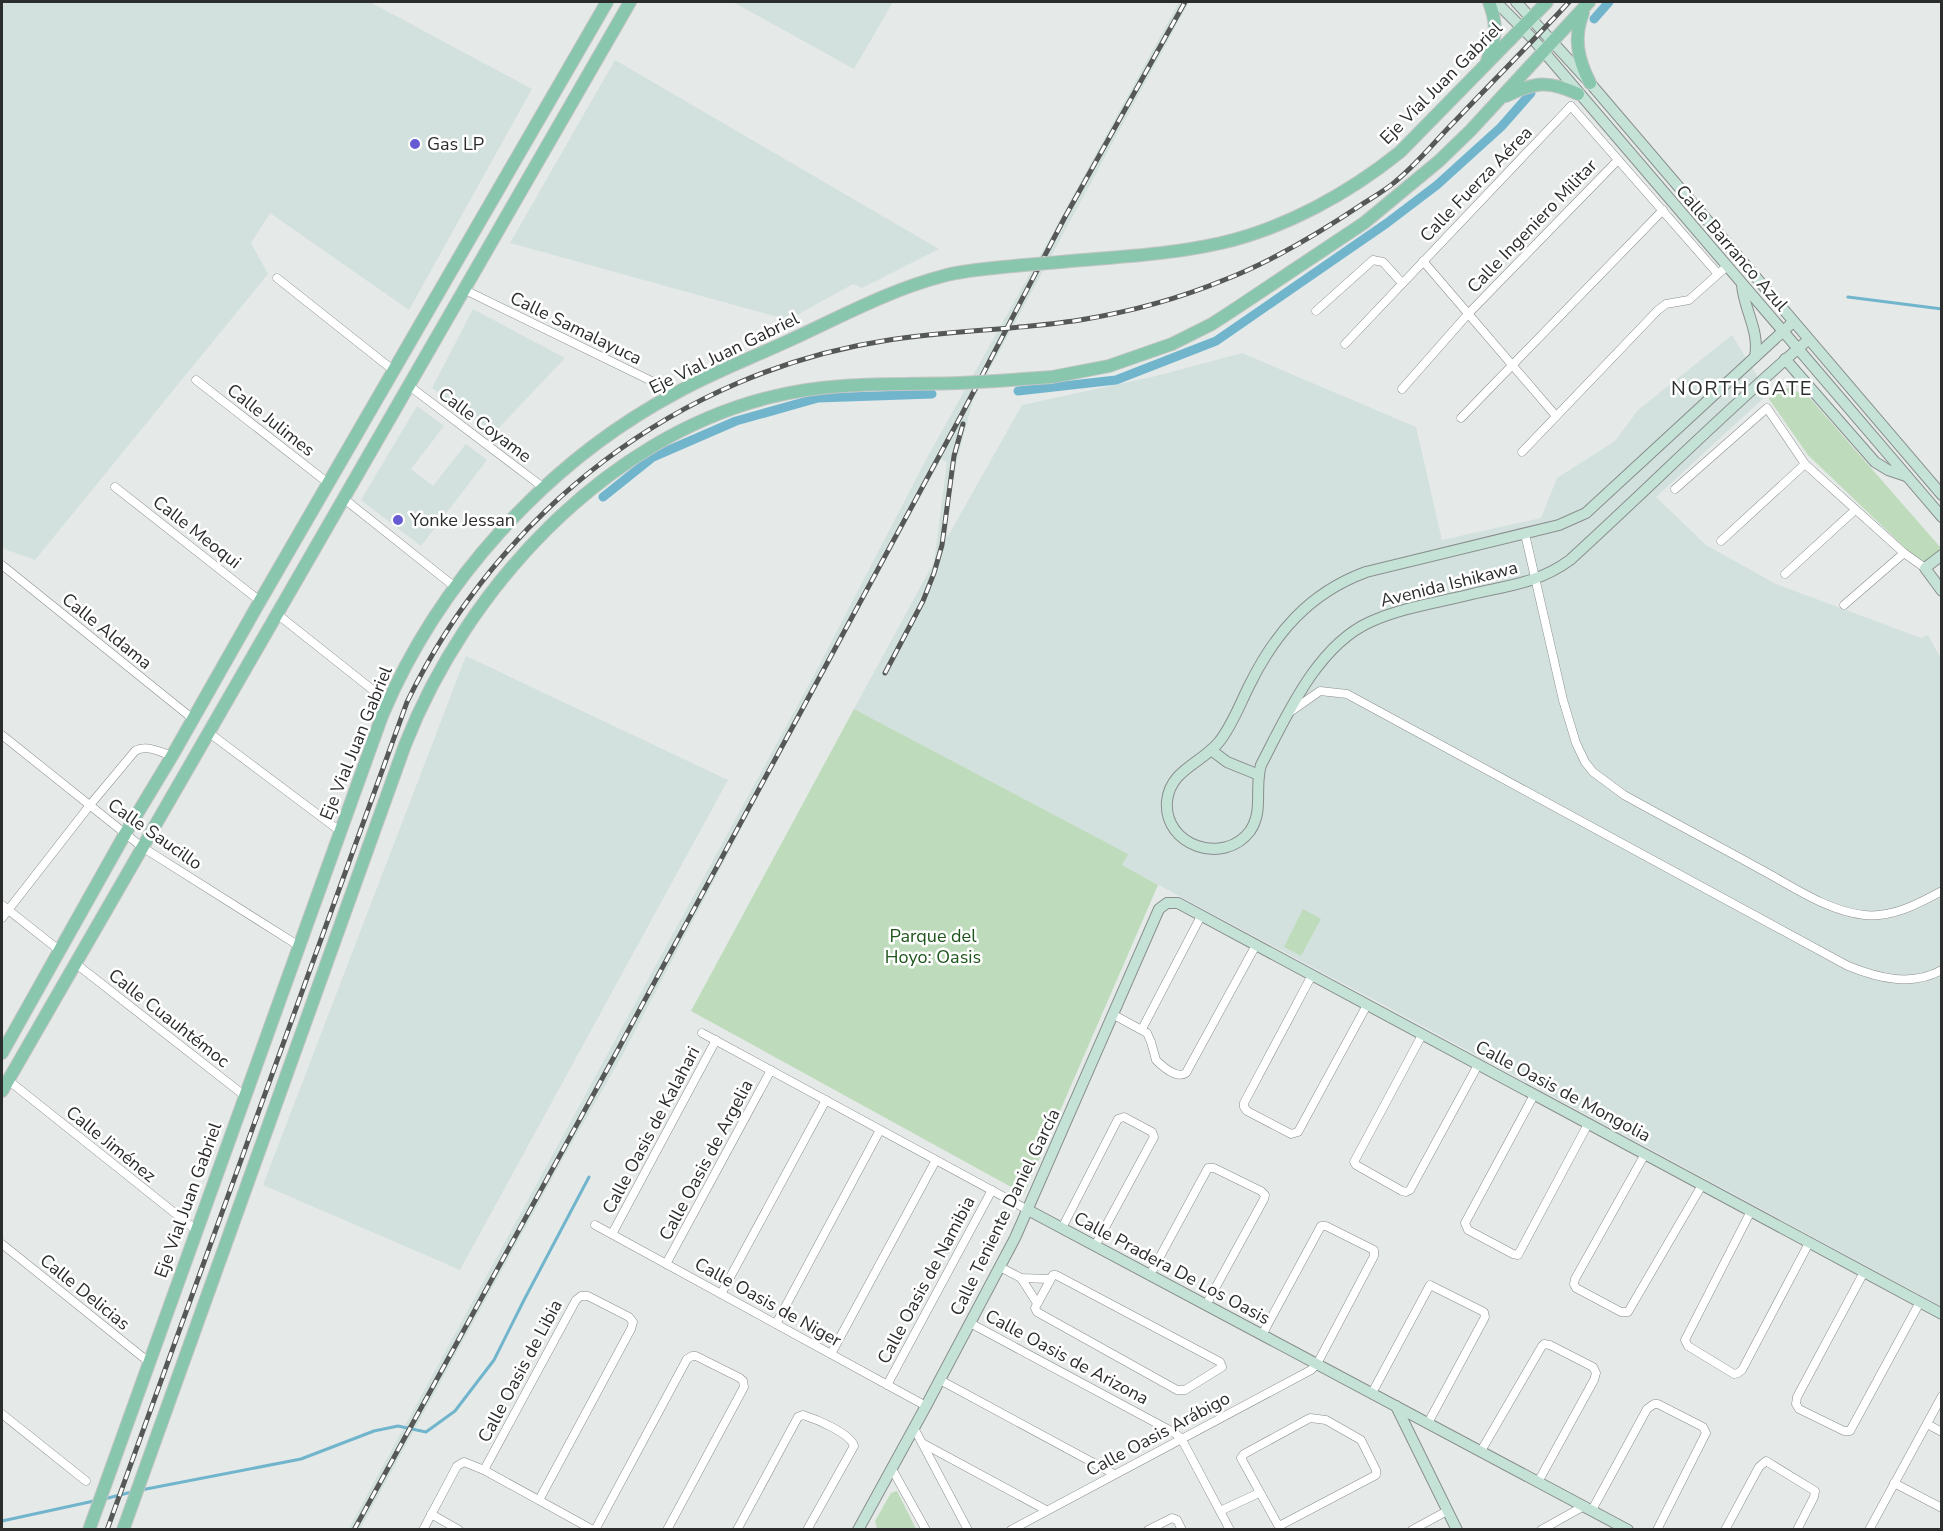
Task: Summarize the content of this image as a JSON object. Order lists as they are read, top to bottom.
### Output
{
  "streets": {
    "main road": ["Eje Vial Juan Gabriel"],
    "street": [
      "Calle Fuerza Aérea",
      "Calle Ingeniero Militar",
      "Calle Barranco Azul",
      "Calle Samalayuca",
      "Calle Julimes",
      "Calle Coyame",
      "Calle Meoqui",
      "Avenida Ishikawa",
      "Calle Aldama",
      "Calle Saucillo",
      "Calle Cuauhtémoc",
      "Calle Oasis de Mongolia",
      "Calle Oasis de Kalahari",
      "Calle Jiménez",
      "Calle Oasis de Argelia",
      "Calle Teniente Daniel García",
      "Calle Pradera De Los Oasis",
      "Calle Oasis de Namibia",
      "Calle Delicias",
      "Calle Oasis de Niger",
      "Calle Oasis de Arizona",
      "Calle Oasis de Libia",
      "Calle Oasis Arábigo"
    ]
  },
  "crossings": [
    ["Eje Vial Juan Gabriel", "Calle Barranco Azul"],
    ["Eje Vial Juan Gabriel", "Calle Samalayuca"],
    ["Eje Vial Juan Gabriel", "Calle Coyame"],
    ["Eje Vial Juan Gabriel", "Calle Saucillo"],
    ["Eje Vial Juan Gabriel", "Calle Cuauhtémoc"],
    ["Eje Vial Juan Gabriel", "Calle Jiménez"],
    ["Eje Vial Juan Gabriel", "Calle Delicias"],
    ["Calle Fuerza Aérea", "Calle Barranco Azul"],
    ["Calle Barranco Azul", "Avenida Ishikawa"],
    ["Calle Oasis de Mongolia", "Calle Teniente Daniel García"],
    ["Calle Oasis de Kalahari", "Calle Pradera De Los Oasis"],
    ["Calle Oasis de Kalahari", "Calle Oasis de Niger"],
    ["Calle Oasis de Argelia", "Calle Pradera De Los Oasis"],
    ["Calle Oasis de Argelia", "Calle Oasis de Niger"],
    ["Calle Teniente Daniel García", "Calle Pradera De Los Oasis"],
    ["Calle Teniente Daniel García", "Calle Oasis de Niger"],
    ["Calle Teniente Daniel García", "Calle Oasis de Arizona"],
    ["Calle Pradera De Los Oasis", "Calle Oasis de Namibia"],
    ["Calle Pradera De Los Oasis", "Calle Oasis Arábigo"],
    ["Calle Oasis de Namibia", "Calle Oasis de Niger"],
    ["Calle Oasis de Arizona", "Calle Oasis Arábigo"]
  ],
  "districts": ["NORTH GATE"],
  "parks": ["Parque del Hoyo: Oasis"],
  "places": ["Gas LP", "Yonke Jessan"]
}
